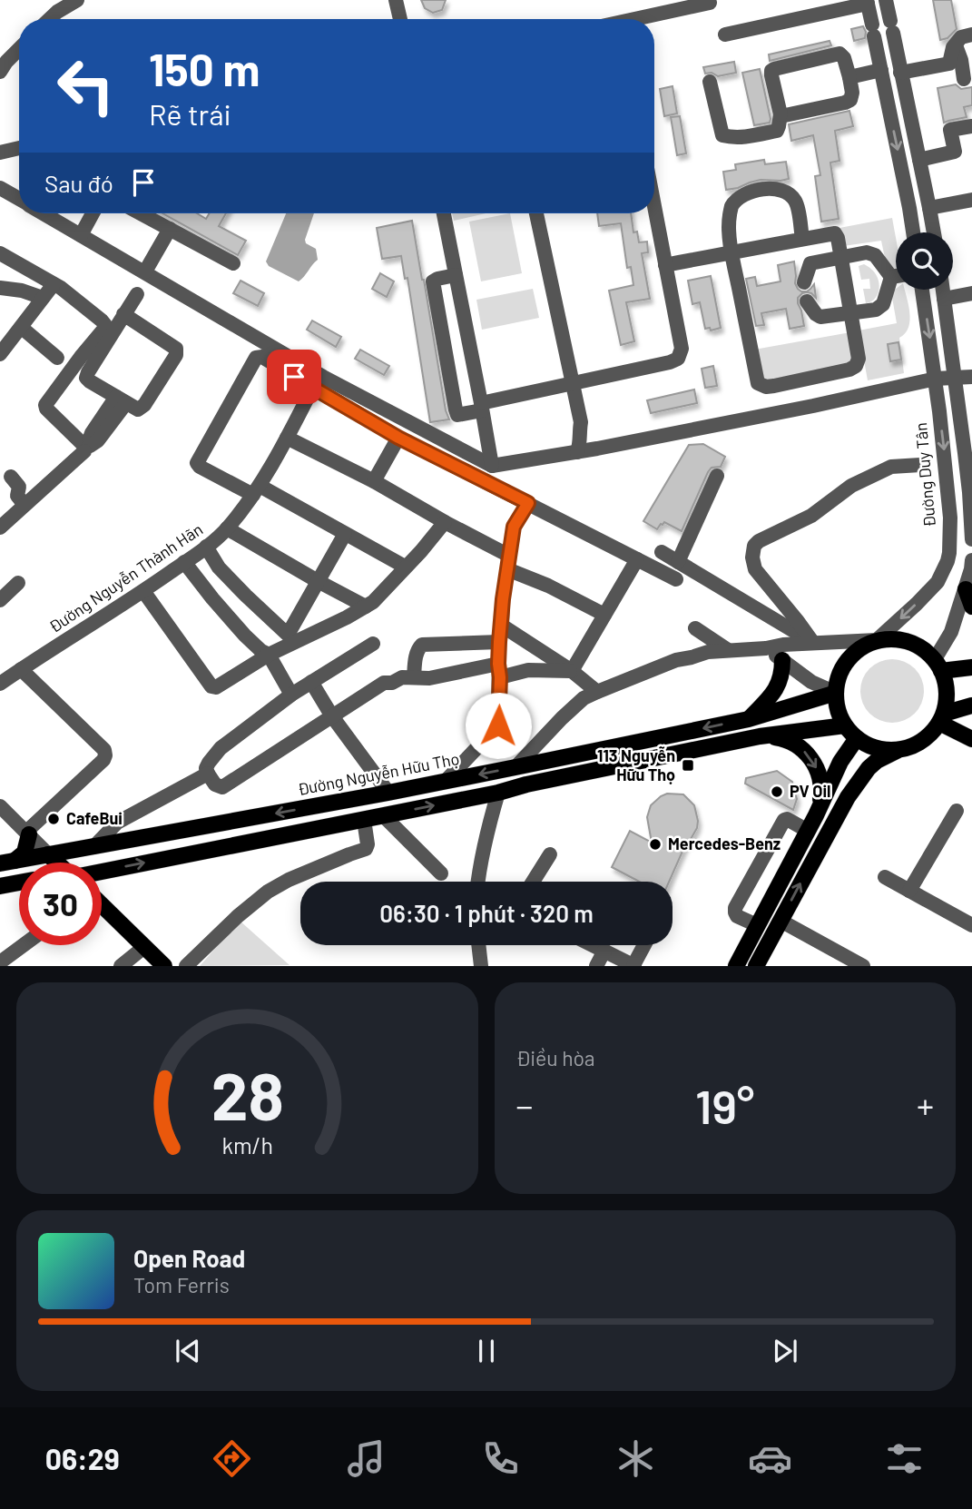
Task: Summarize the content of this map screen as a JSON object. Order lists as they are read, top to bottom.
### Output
{
  "streets": {
    "main road": ["Đường Nguyễn Hữu Thọ"],
    "street": ["Đường Duy Tân", "Đường Nguyễn Thành Hãn"]
  },
  "crossings": [
    ["Đường Duy Tân", "Đường Nguyễn Hữu Thọ"]
  ],
  "places": {
    "transit": ["113 Nguyễn Hữu Thọ"],
    "other": ["PV Oil", "CafeBui", "Mercedes-Benz"]
  },
  "page": {
    "turn": ["150 m", "Rẽ trái"],
    "then": "Sau đó",
    "limit": "30",
    "trip": "06:30 · 1 phút · 320 m",
    "tile": "Điều hòa",
    "heat": ["−", "19°", "+"],
    "song": ["Open Road", "Tom Ferris"],
    "tabs": "06:29",
    "gauge": ["28", "km/h"]
  }
}
